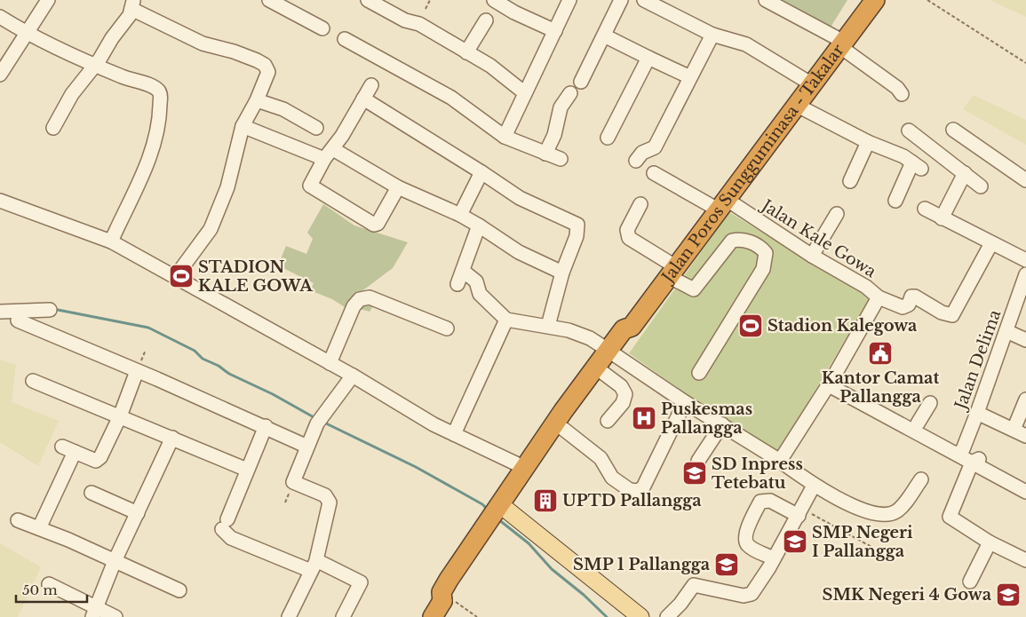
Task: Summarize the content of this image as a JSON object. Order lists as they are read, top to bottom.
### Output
{
  "streets": {
    "highway": ["Jalan Poros Sungguminasa - Takalar"],
    "street": ["Jalan Kale Gowa", "Jalan Delima"]
  },
  "crossings": [
    ["Jalan Poros Sungguminasa - Takalar", "Jalan Kale Gowa"]
  ],
  "places": {
    "sports": ["STADION KALE GOWA", "Stadion Kalegowa"],
    "public building": ["Kantor Camat Pallangga"],
    "hospital": ["Puskesmas Pallangga"],
    "school or university": [
      "SD Inpress Tetebatu",
      "SMP Negeri I Pallangga",
      "SMP 1 Pallangga",
      "SMK Negeri 4 Gowa"
    ],
    "building": ["UPTD Pallangga"]
  },
  "scale_bar": "50 m"
}
